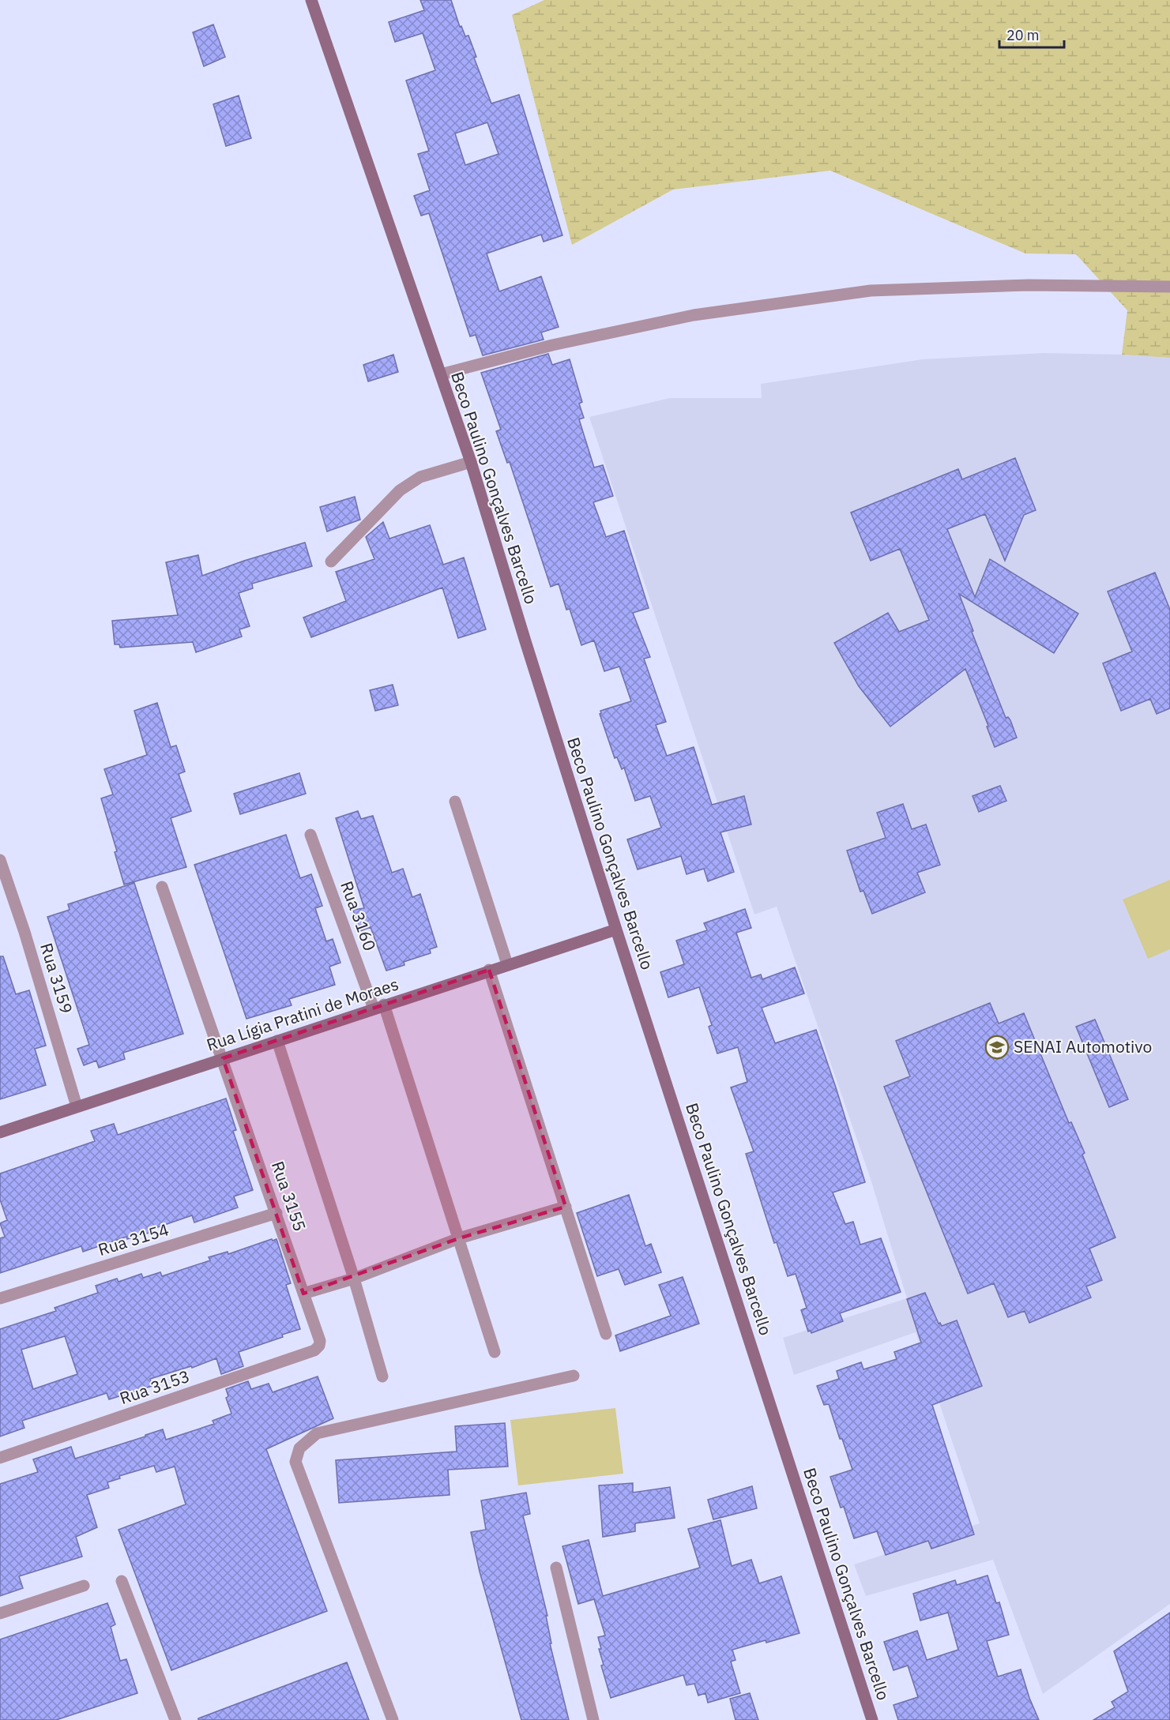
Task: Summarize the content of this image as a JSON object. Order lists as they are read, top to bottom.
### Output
{
  "streets": {
    "main road": ["Beco Paulino Gonçalves Barcello", "Rua Lígia Pratini de Moraes"],
    "street": [
      "Rua 3160",
      "Rua 3159",
      "Rua 3155",
      "Rua 3154",
      "Rua 3153"
    ]
  },
  "crossings": [
    ["Beco Paulino Gonçalves Barcello", "Rua Lígia Pratini de Moraes"],
    ["Rua 3160", "Rua Lígia Pratini de Moraes"],
    ["Rua 3159", "Rua Lígia Pratini de Moraes"],
    ["Rua Lígia Pratini de Moraes", "Rua 3155"],
    ["Rua 3155", "Rua 3154"],
    ["Rua 3155", "Rua 3153"]
  ],
  "places": {
    "school or university": ["SENAI Automotivo"]
  },
  "scale_bar": "20 m"
}
